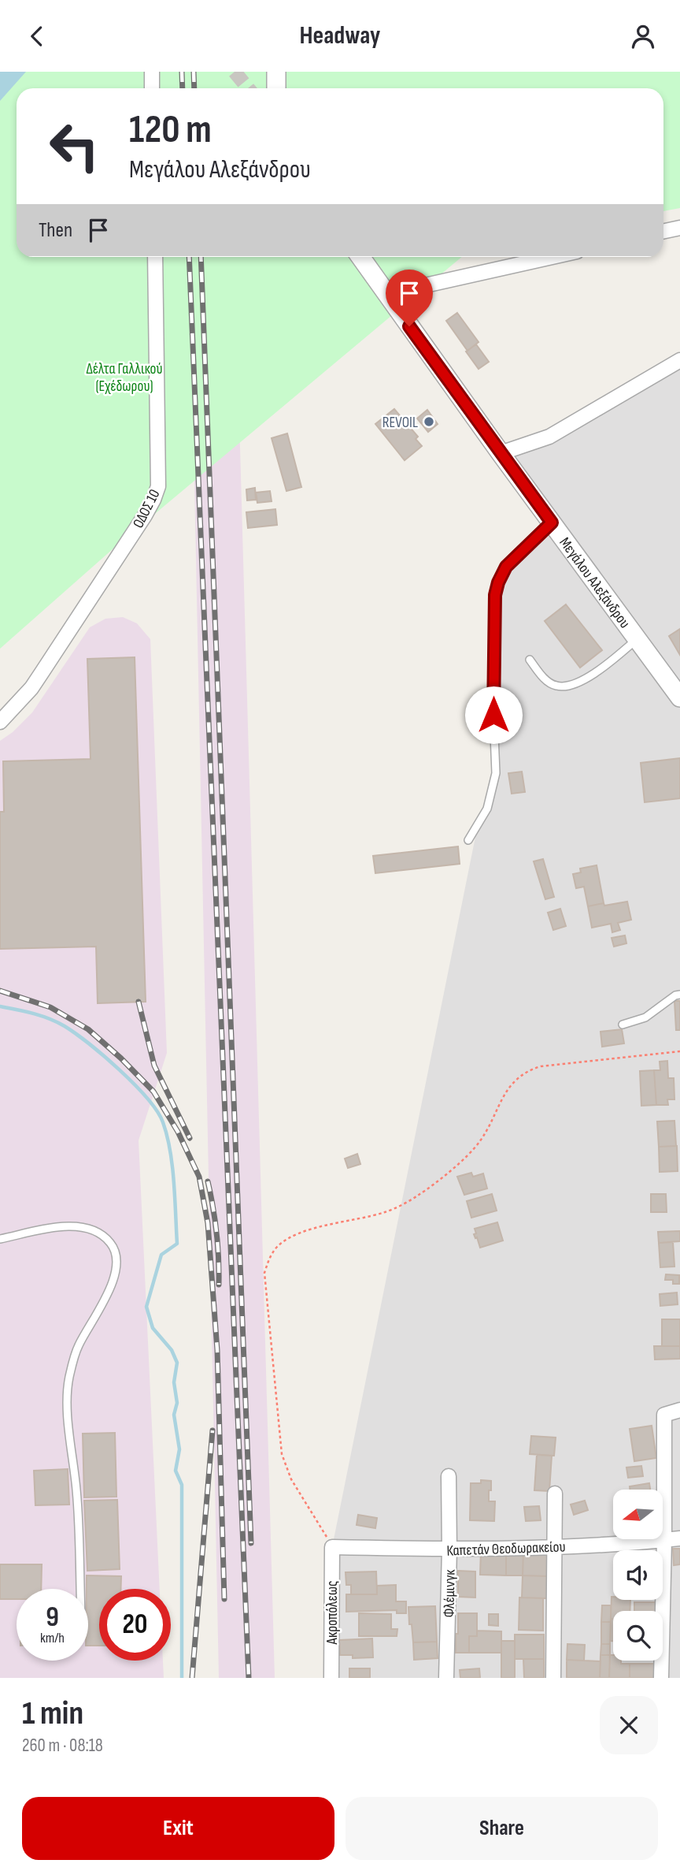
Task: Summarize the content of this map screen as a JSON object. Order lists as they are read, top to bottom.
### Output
{
  "streets": {
    "street": [
      "ΟΔΟΣ 10",
      "Μεγάλου Αλεξάνδρου",
      "Καπετάν Θεοδωρακείου",
      "Φλέμινγκ",
      "Ακροπόλεως"
    ]
  },
  "crossings": [
    ["Καπετάν Θεοδωρακείου", "Φλέμινγκ"],
    ["Καπετάν Θεοδωρακείου", "Ακροπόλεως"]
  ],
  "parks": ["Δέλτα Γαλλικού (Εχέδωρου)"],
  "places": ["REVOIL"],
  "north": "left",
  "page": {
    "header": "Headway",
    "turn": ["120 m", "Μεγάλου Αλεξάνδρου"],
    "then": "Then",
    "speed": "9 km/h",
    "limit": "20",
    "heading": ["1 min", "260 m · 08:18"],
    "buttons": ["Exit", "Share"]
  }
}
